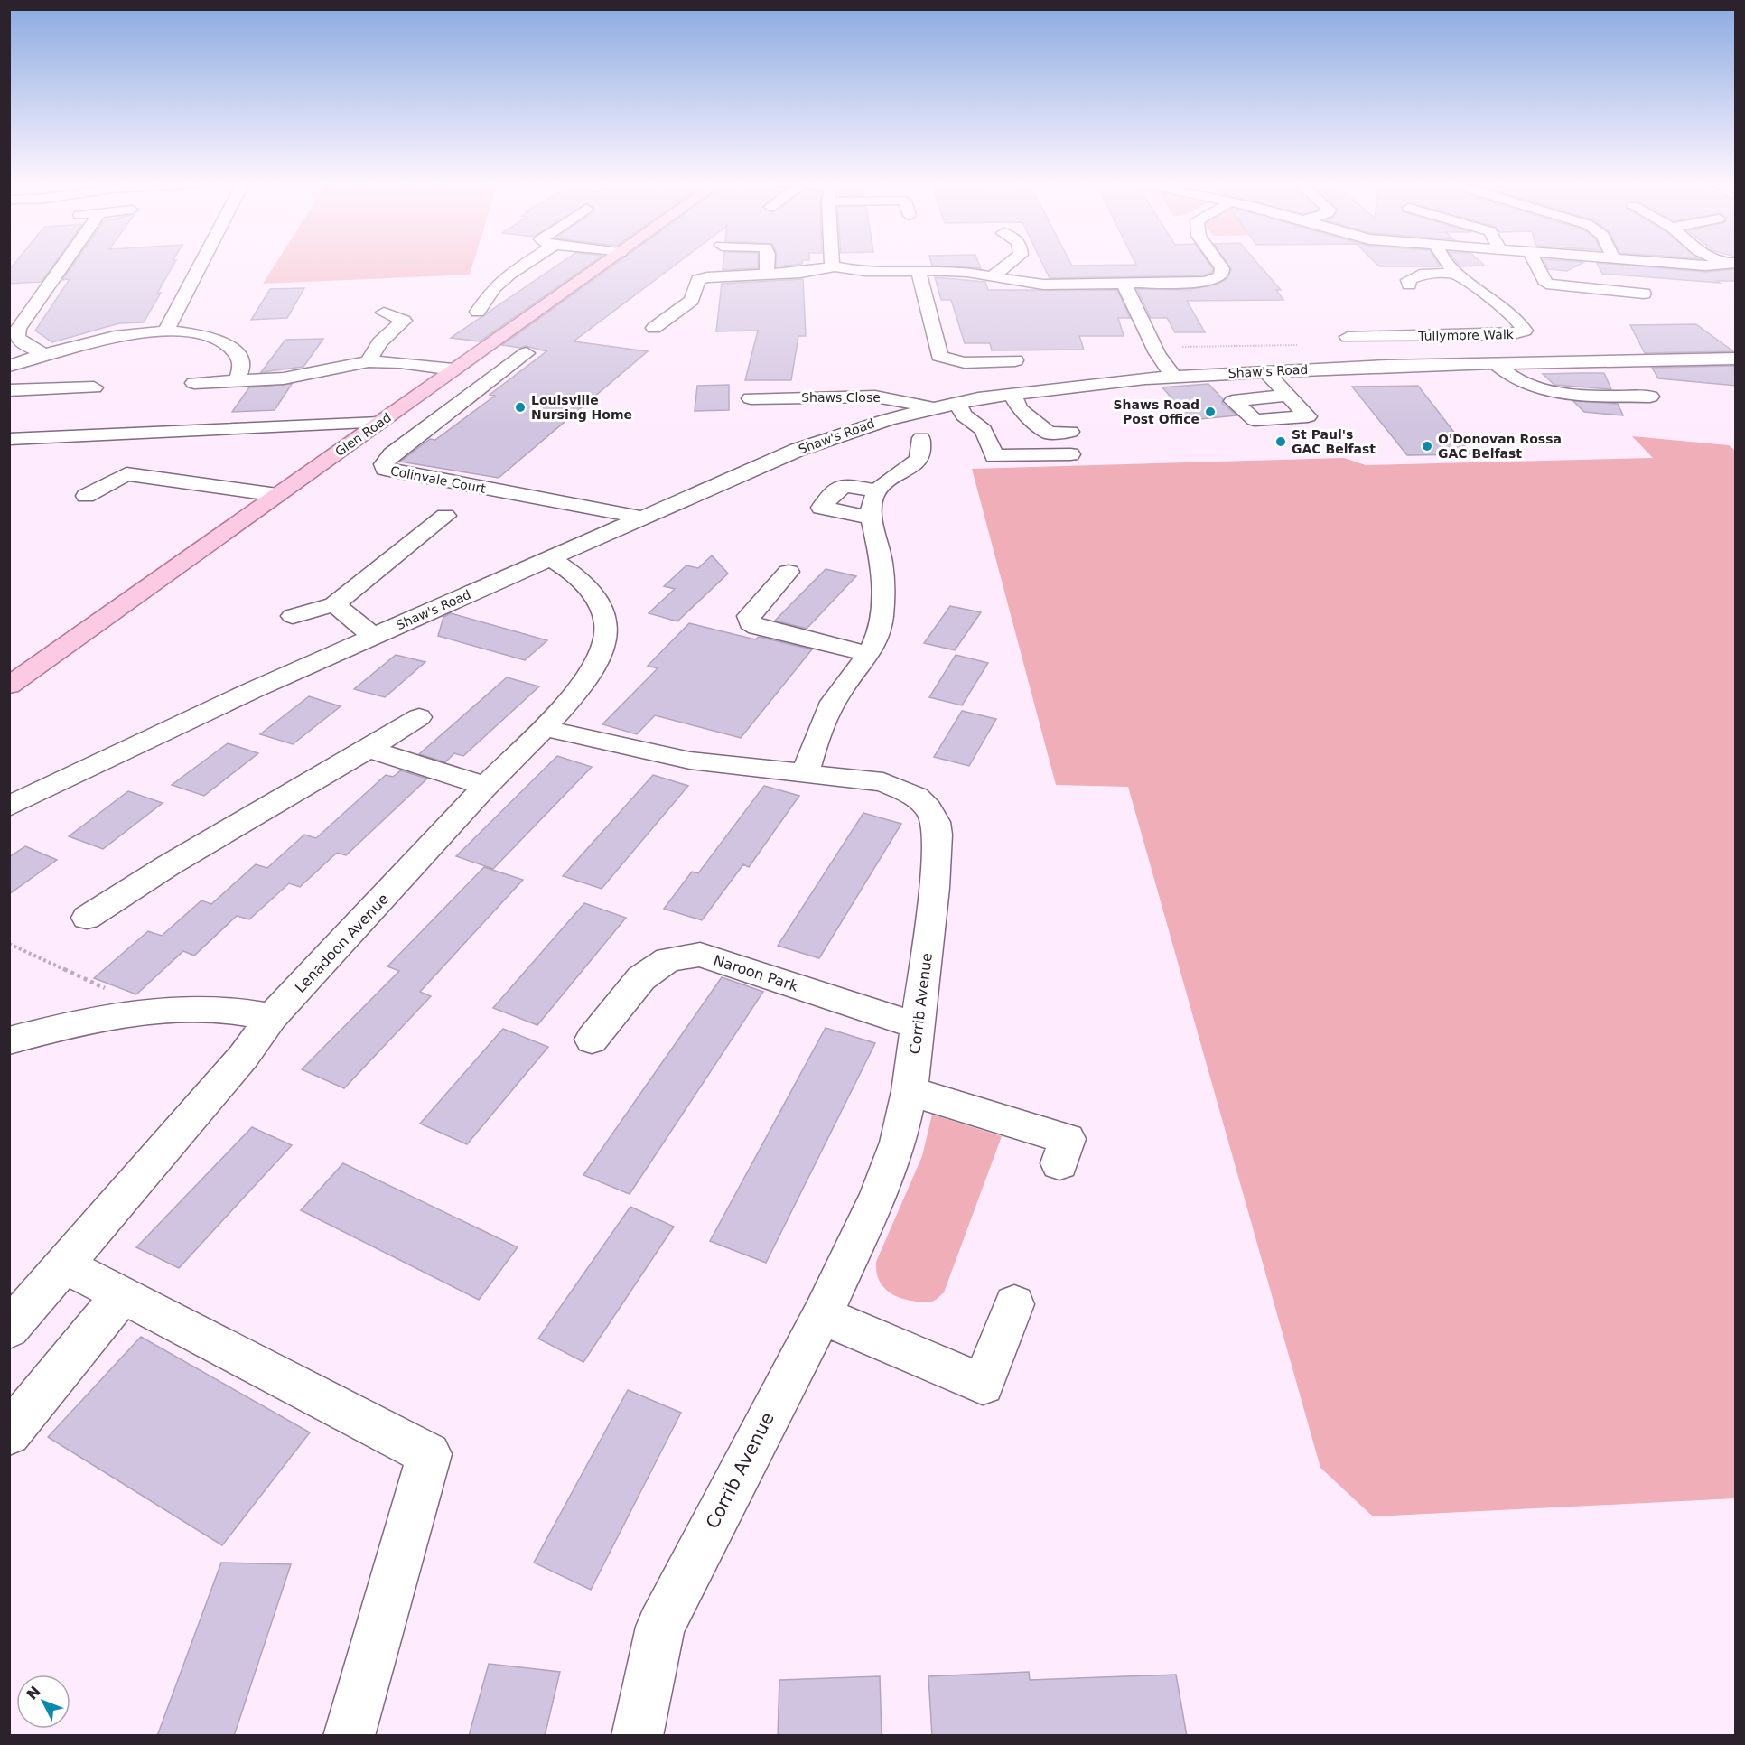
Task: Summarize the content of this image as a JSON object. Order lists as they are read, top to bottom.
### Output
{
  "streets": {
    "main road": ["Glen Road"],
    "street": [
      "Tullymore Walk",
      "Shaw's Road",
      "Shaws Close",
      "Colinvale Court",
      "Lenadoon Avenue",
      "Naroon Park",
      "Corrib Avenue"
    ]
  },
  "crossings": [
    ["Shaw's Road", "Shaws Close"],
    ["Shaw's Road", "Colinvale Court"],
    ["Shaw's Road", "Lenadoon Avenue"],
    ["Lenadoon Avenue", "Corrib Avenue"],
    ["Naroon Park", "Corrib Avenue"]
  ],
  "places": [
    "Louisville Nursing Home",
    "Shaws Road Post Office",
    "St Paul's GAC Belfast",
    "O'Donovan Rossa GAC Belfast"
  ],
  "north": "top left"
}
